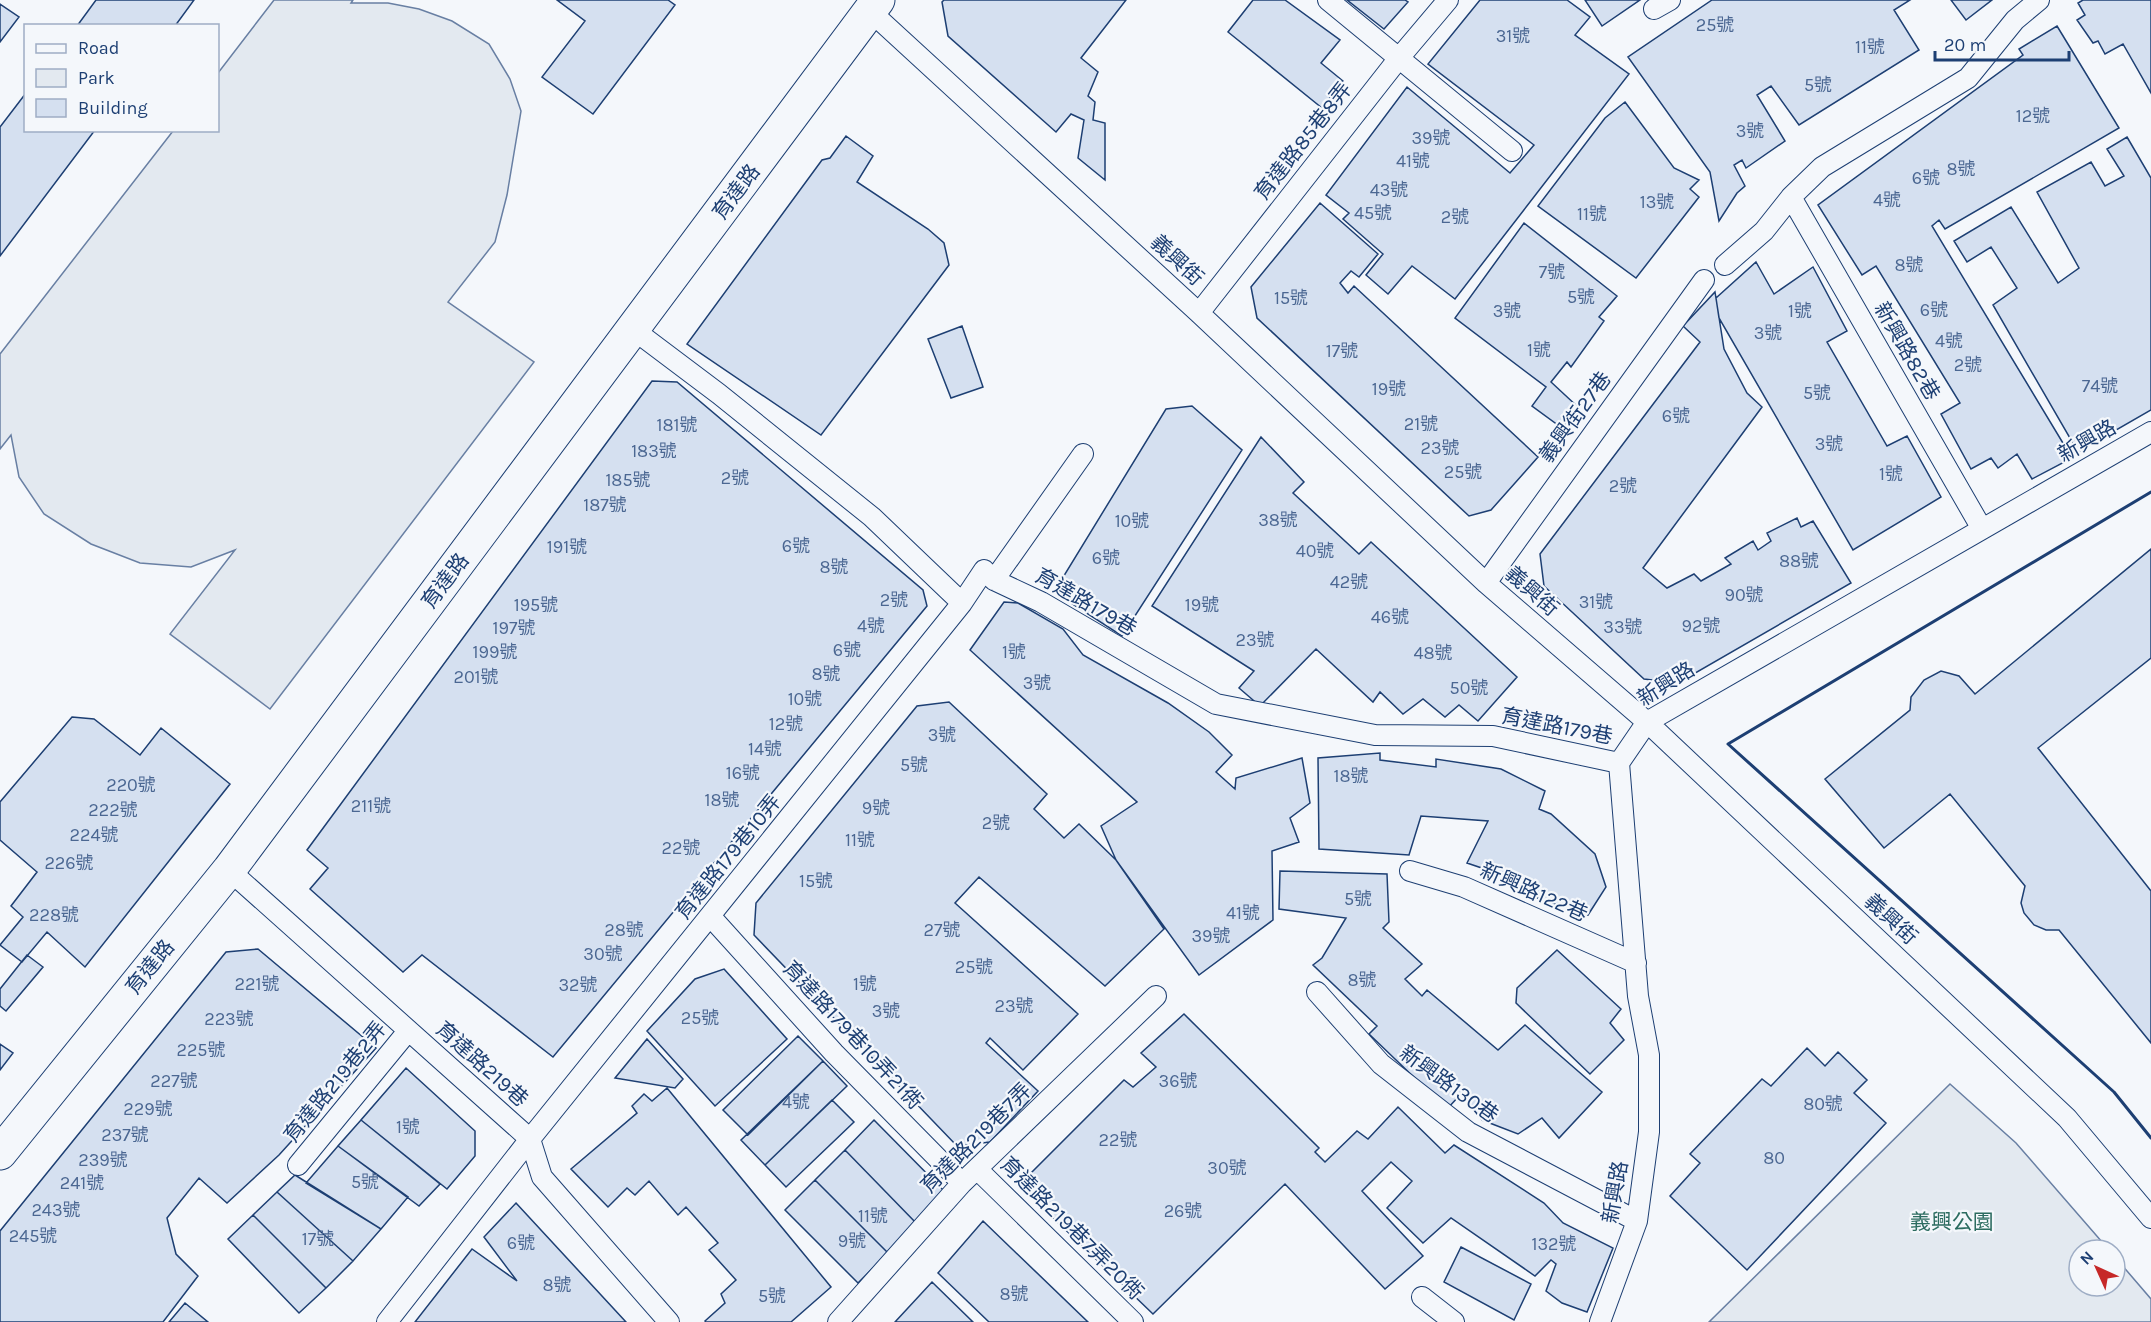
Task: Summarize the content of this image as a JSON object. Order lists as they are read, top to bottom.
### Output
{
  "streets": {
    "street": ["育達路"],
    "lane": [
      "育達路85巷8弄",
      "義興街",
      "新興路82巷",
      "義興街27巷",
      "新興路",
      "育達路179巷",
      "育達路179巷10弄",
      "新興路122巷",
      "育達路179巷10弄21衖",
      "育達路219巷",
      "育達路219巷2弄",
      "新興路130巷",
      "育達路219巷7弄",
      "育達路219巷7弄20衖"
    ]
  },
  "crossings": [
    ["育達路85巷8弄", "義興街"],
    ["育達路", "義興街"],
    ["育達路", "育達路219巷"],
    ["義興街", "義興街27巷"],
    ["義興街", "新興路"],
    ["新興路82巷", "新興路"],
    ["新興路", "育達路179巷"],
    ["新興路", "新興路122巷"],
    ["新興路", "新興路130巷"],
    ["育達路179巷10弄", "育達路179巷10弄21衖"],
    ["育達路179巷10弄", "育達路219巷"],
    ["育達路179巷10弄21衖", "育達路219巷7弄"],
    ["育達路219巷", "育達路219巷2弄"],
    ["育達路219巷7弄", "育達路219巷7弄20衖"]
  ],
  "parks": ["義興公園"],
  "house_numbers": [
    "25號",
    "31號",
    "11號",
    "5號",
    "12號",
    "3號",
    "39號",
    "41號",
    "8號",
    "6號",
    "43號",
    "4號",
    "13號",
    "45號",
    "11號",
    "2號",
    "8號",
    "7號",
    "5號",
    "15號",
    "6號",
    "3號",
    "1號",
    "3號",
    "4號",
    "1號",
    "17號",
    "2號",
    "74號",
    "19號",
    "5號",
    "6號",
    "21號",
    "181號",
    "3號",
    "23號",
    "183號",
    "25號",
    "1號",
    "2號",
    "185號",
    "2號",
    "187號",
    "38號",
    "10號",
    "6號",
    "191號",
    "40號",
    "6號",
    "88號",
    "8號",
    "42號",
    "90號",
    "2號",
    "31號",
    "195號",
    "19號",
    "46號",
    "4號",
    "92號",
    "33號",
    "197號",
    "23號",
    "6號",
    "199號",
    "1號",
    "48號",
    "8號",
    "201號",
    "3號",
    "50號",
    "10號",
    "12號",
    "3號",
    "14號",
    "5號",
    "16號",
    "18號",
    "220號",
    "18號",
    "211號",
    "9號",
    "222號",
    "2號",
    "224號",
    "11號",
    "22號",
    "226號",
    "15號",
    "5號",
    "41號",
    "228號",
    "28號",
    "27號",
    "39號",
    "30號",
    "25號",
    "8號",
    "221號",
    "1號",
    "32號",
    "23號",
    "3號",
    "25號",
    "223號",
    "225號",
    "227號",
    "36號",
    "4號",
    "80號",
    "229號",
    "1號",
    "237號",
    "22號",
    "80",
    "239號",
    "30號",
    "5號",
    "241號",
    "243號",
    "26號",
    "11號",
    "245號",
    "17號",
    "9號",
    "6號",
    "132號",
    "8號",
    "8號",
    "5號"
  ],
  "legend": ["Road", "Park", "Building"],
  "scale_bar": "20 m",
  "north": "top left"
}
